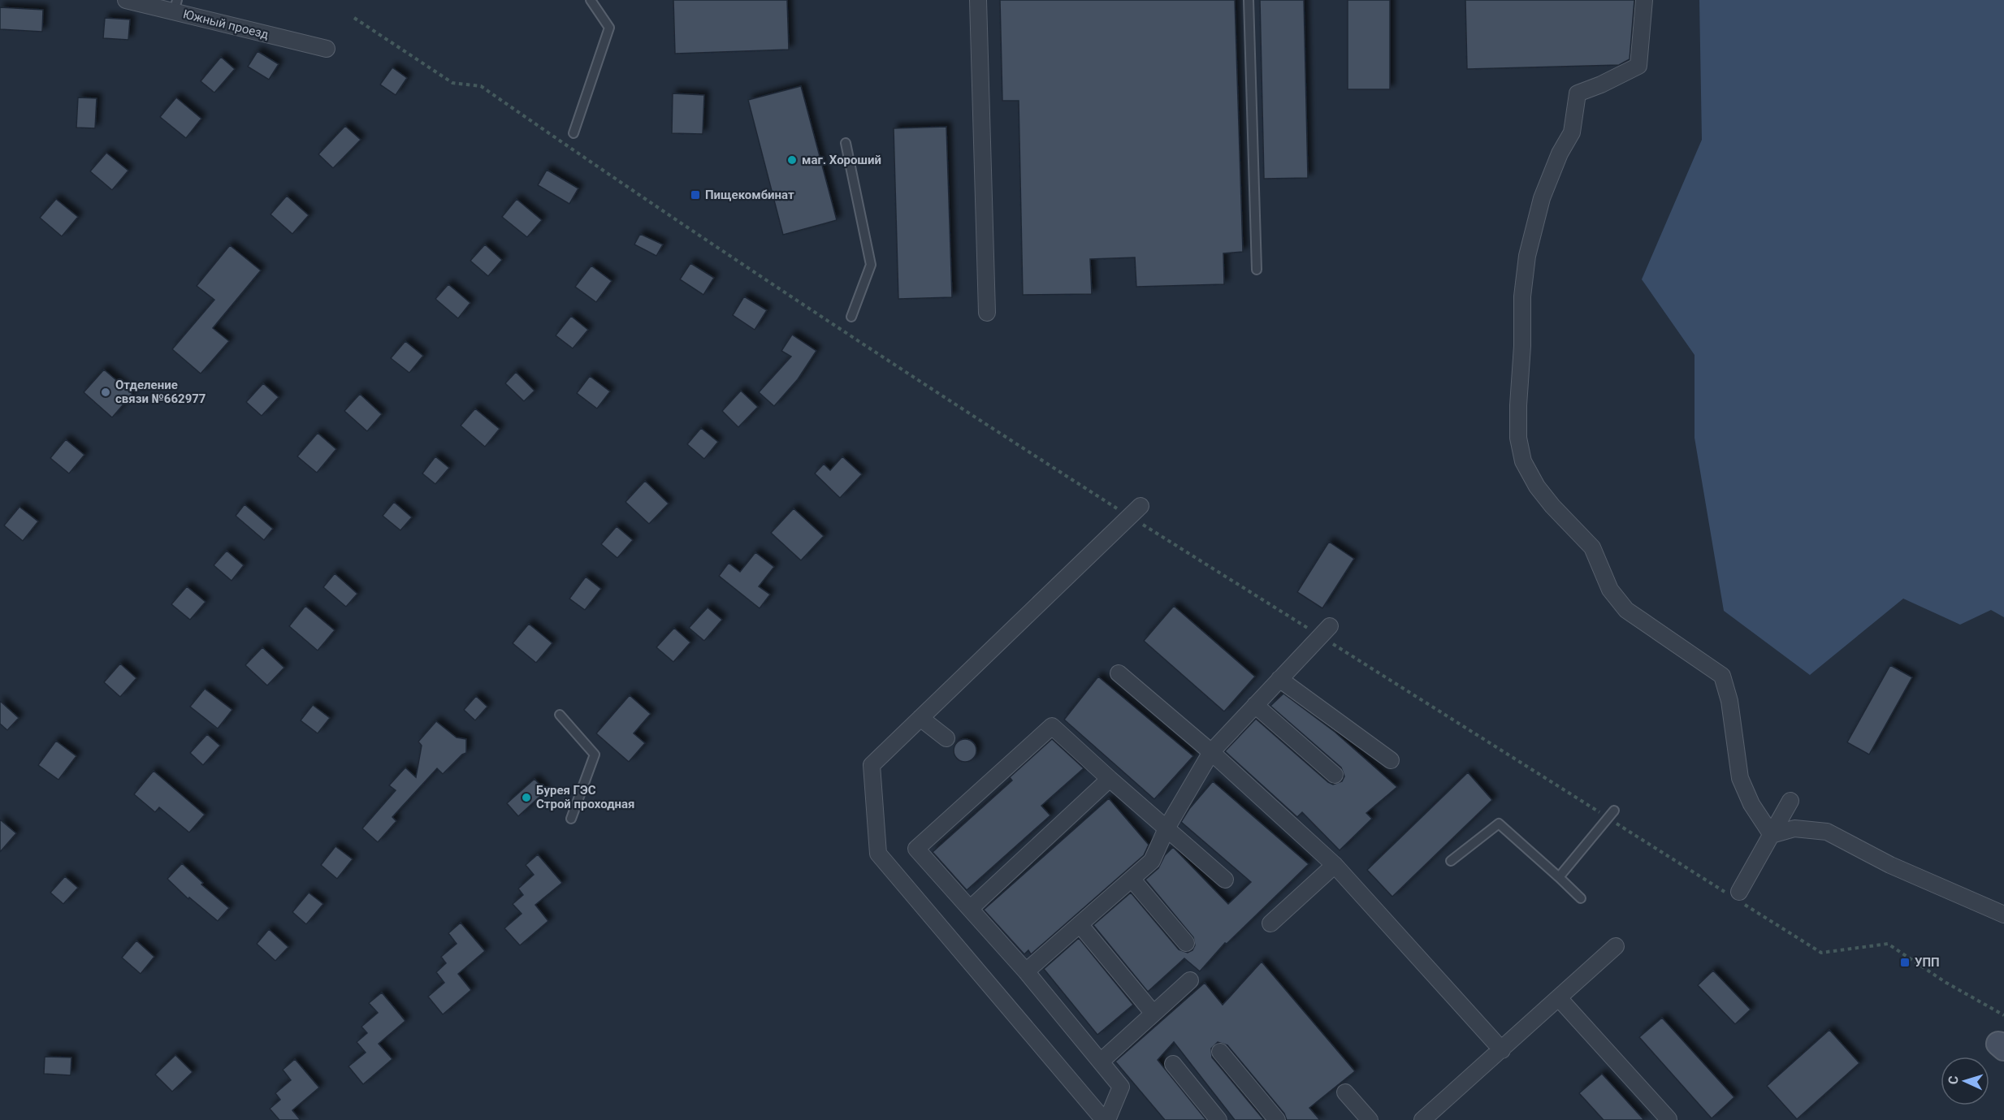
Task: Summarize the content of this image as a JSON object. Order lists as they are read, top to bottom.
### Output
{
  "streets": {
    "street": ["Южный проезд"]
  },
  "places": {
    "other": ["маг. Хороший", "Отделение связи №662977", "Бурея ГЭС Строй проходная"],
    "transit": ["Пищекомбинат", "УПП"]
  },
  "north": "left"
}
